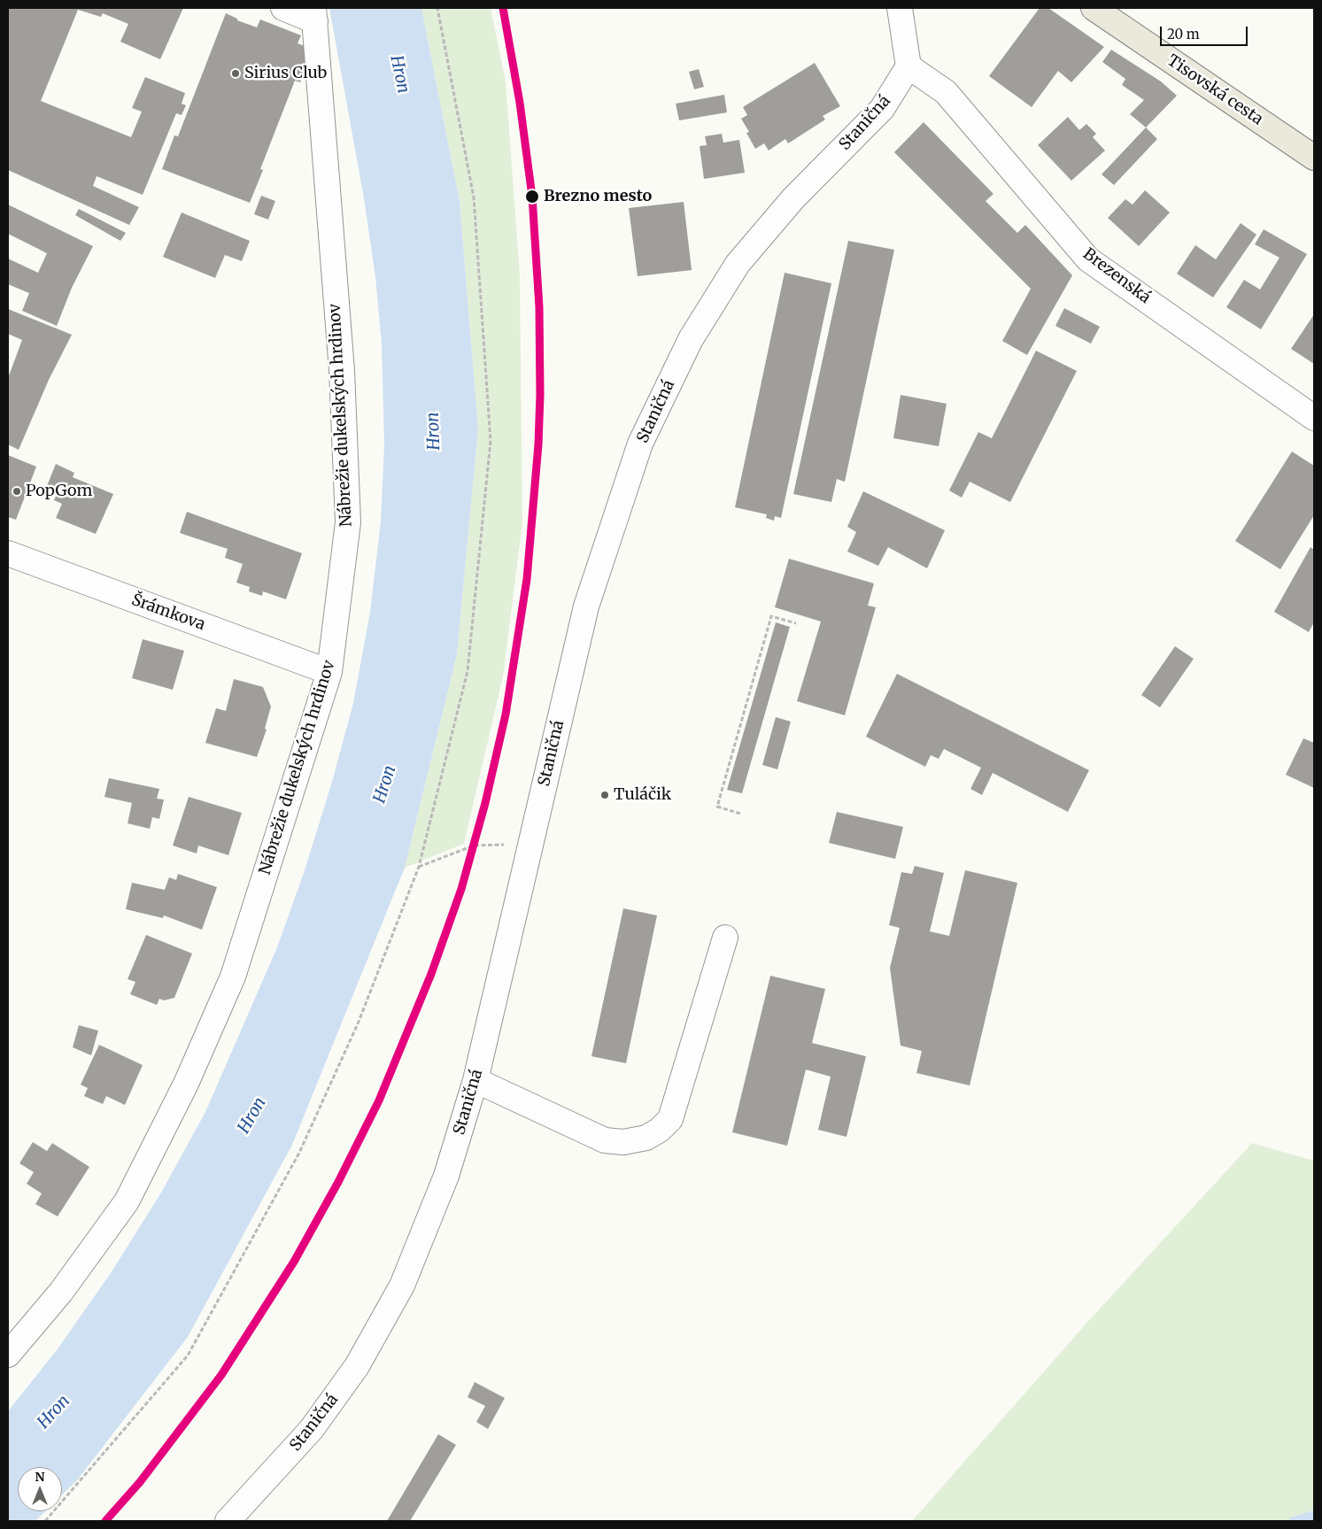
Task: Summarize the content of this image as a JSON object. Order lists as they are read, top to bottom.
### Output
{
  "streets": {
    "main road": ["Tisovská cesta"],
    "street": [
      "Staničná",
      "Brezenská",
      "Nábrežie dukelských hrdinov",
      "Šrámkova"
    ]
  },
  "crossings": [
    ["Staničná", "Brezenská"],
    ["Nábrežie dukelských hrdinov", "Šrámkova"]
  ],
  "water": ["Hron"],
  "places": [
    "Sirius Club",
    "Brezno mesto",
    "PopGom",
    "Tuláčik"
  ],
  "scale_bar": "20 m",
  "north": "top"
}
